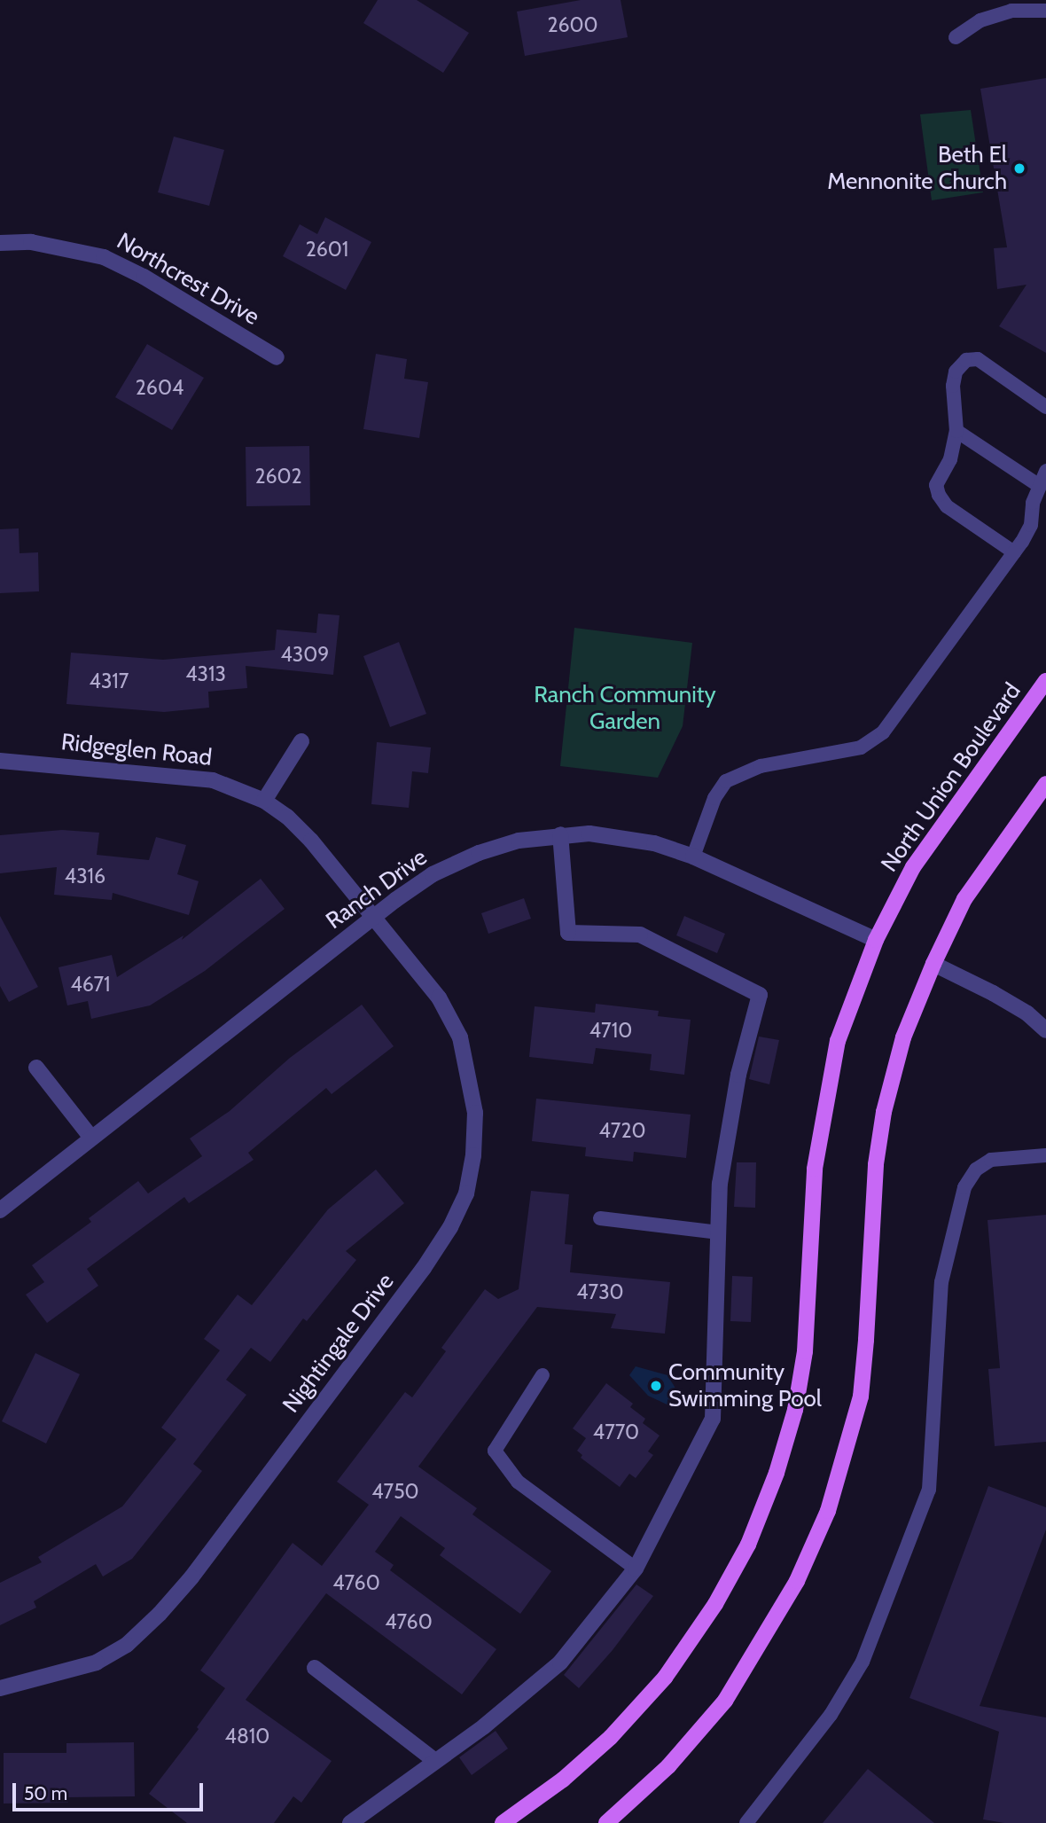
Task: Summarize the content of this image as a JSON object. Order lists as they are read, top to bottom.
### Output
{
  "streets": {
    "main road": ["North Union Boulevard"],
    "street": [
      "Northcrest Drive",
      "Ridgeglen Road",
      "Ranch Drive",
      "Nightingale Drive"
    ]
  },
  "crossings": [
    ["Ridgeglen Road", "Ranch Drive"],
    ["Ridgeglen Road", "Nightingale Drive"],
    ["North Union Boulevard", "Ranch Drive"],
    ["Ranch Drive", "Nightingale Drive"]
  ],
  "parks": ["Ranch Community Garden"],
  "places": ["Beth El Mennonite Church", "Community Swimming Pool"],
  "house_numbers": [
    "2600",
    "2601",
    "2604",
    "2602",
    "4309",
    "4313",
    "4317",
    "4316",
    "4671",
    "4710",
    "4720",
    "4730",
    "4770",
    "4750",
    "4760",
    "4760",
    "4810"
  ],
  "scale_bar": "50 m"
}
